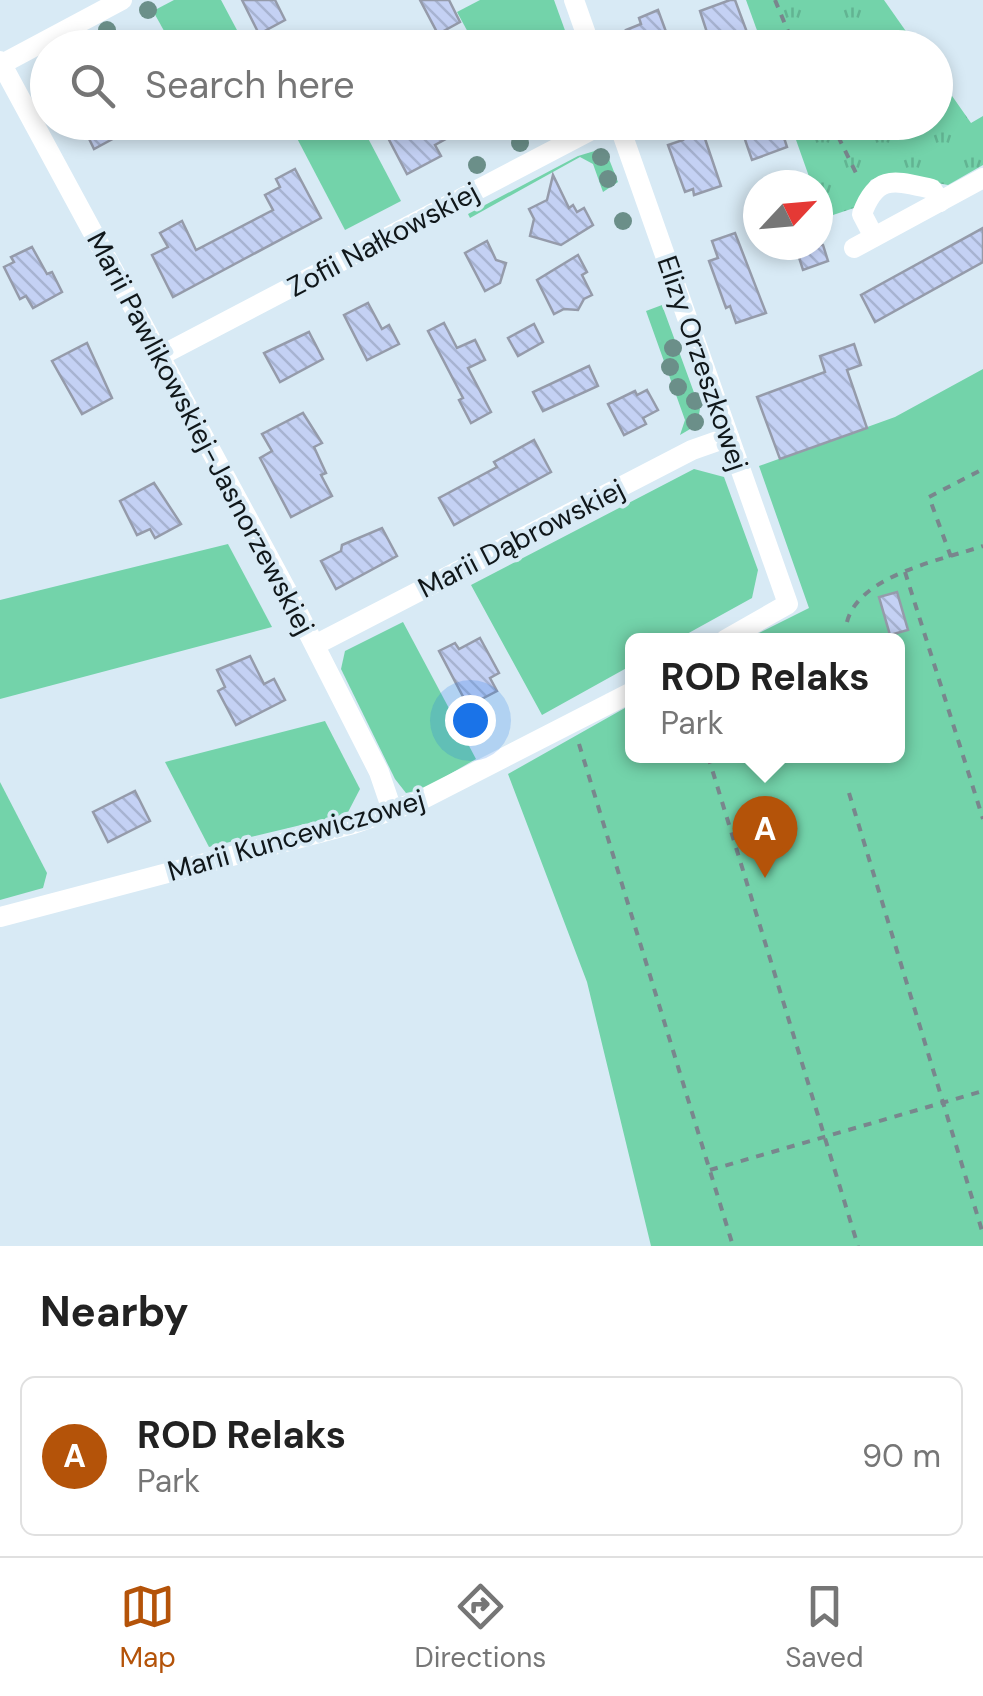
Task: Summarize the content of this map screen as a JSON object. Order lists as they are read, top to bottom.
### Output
{
  "streets": {
    "street": [
      "Zofii Nałkowskiej",
      "Elizy Orzeszkowej",
      "Marii Pawlikowskiej-Jasnorzewskiej",
      "Marii Dąbrowskiej",
      "Marii Kuncewiczowej"
    ]
  },
  "crossings": [
    ["Zofii Nałkowskiej", "Marii Pawlikowskiej-Jasnorzewskiej"],
    ["Elizy Orzeszkowej", "Marii Dąbrowskiej"],
    ["Marii Pawlikowskiej-Jasnorzewskiej", "Marii Dąbrowskiej"],
    ["Marii Pawlikowskiej-Jasnorzewskiej", "Marii Kuncewiczowej"]
  ],
  "north": "top right",
  "page": {
    "search": "Search here",
    "popup": ["ROD Relaks", "Park"],
    "pins": "A",
    "heading": "Nearby",
    "list": [
      {
        "mark": "A",
        "name": "ROD Relaks",
        "note": "Park",
        "value": "90 m"
      }
    ],
    "nav": ["Map", "Directions", "Saved"]
  }
}
